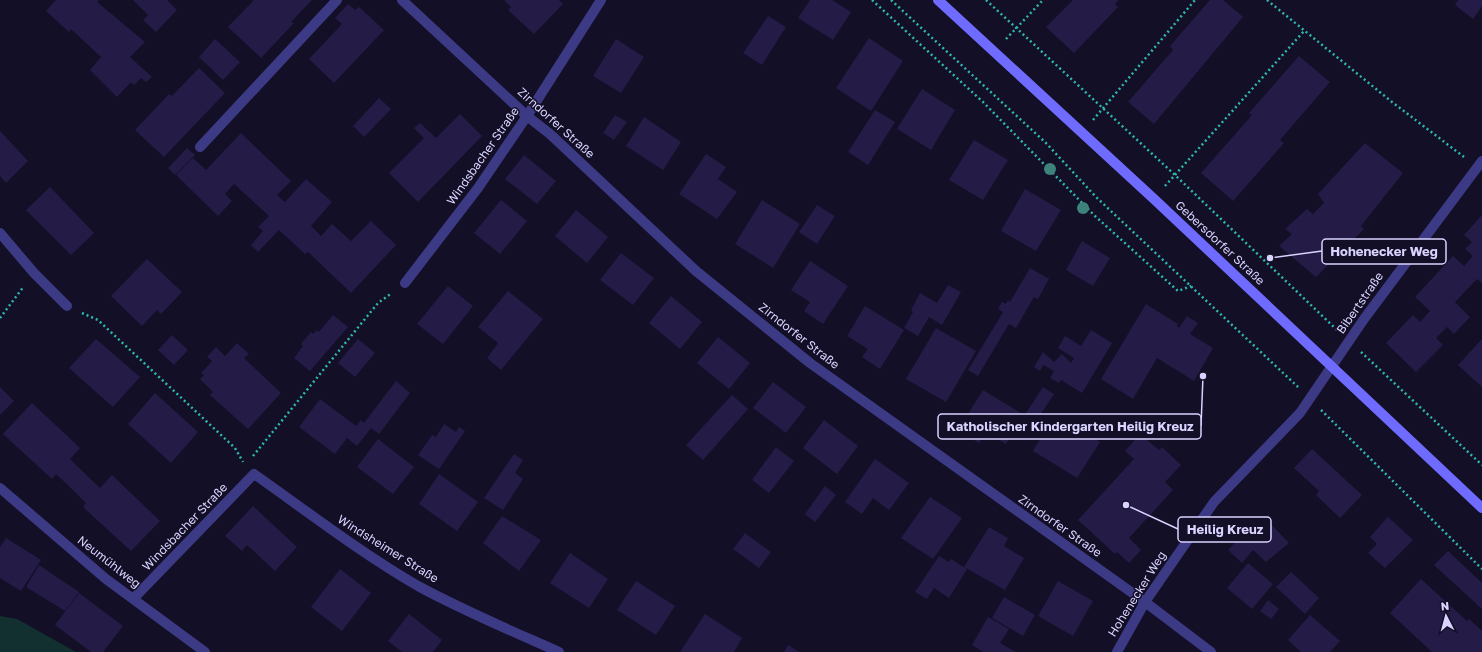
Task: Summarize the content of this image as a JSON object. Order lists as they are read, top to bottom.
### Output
{
  "streets": {
    "main road": ["Gebersdorfer Straße"],
    "street": [
      "Zirndorfer Straße",
      "Windsbacher Straße",
      "Bibertstraße",
      "Windsheimer Straße",
      "Neumühlweg",
      "Hohenecker Weg"
    ]
  },
  "crossings": [
    ["Zirndorfer Straße", "Windsbacher Straße"],
    ["Zirndorfer Straße", "Hohenecker Weg"],
    ["Windsbacher Straße", "Windsheimer Straße"],
    ["Windsbacher Straße", "Neumühlweg"],
    ["Gebersdorfer Straße", "Bibertstraße"],
    ["Gebersdorfer Straße", "Hohenecker Weg"],
    ["Bibertstraße", "Hohenecker Weg"]
  ],
  "places": ["Hohenecker Weg", "Katholischer Kindergarten Heilig Kreuz", "Heilig Kreuz"],
  "north": "top"
}
